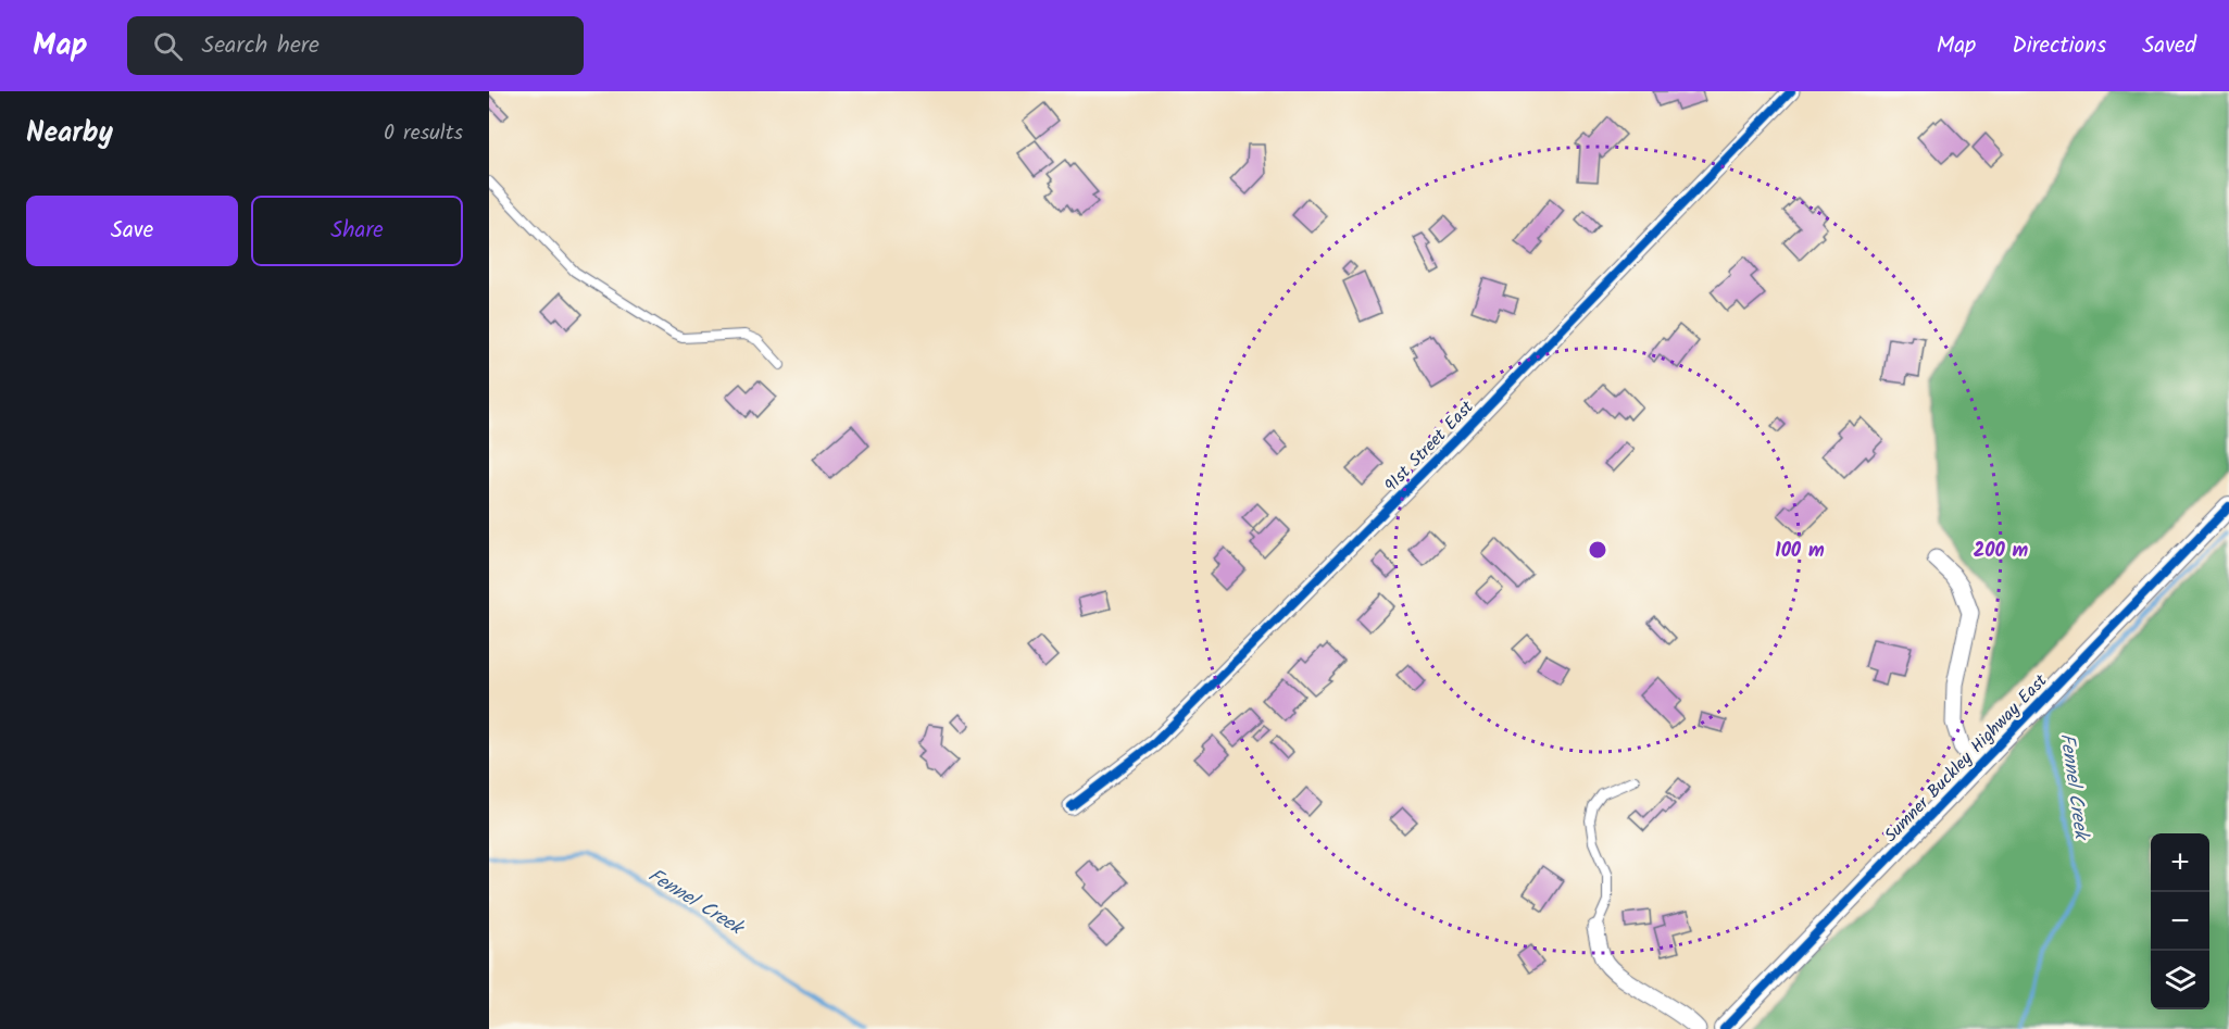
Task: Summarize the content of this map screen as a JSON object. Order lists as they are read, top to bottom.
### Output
{
  "streets": {
    "street": ["91st Street East", "Sumner Buckley Highway East"]
  },
  "water": ["Fennel Creek"],
  "page": {
    "header": "Map",
    "search": "Search here",
    "nav": ["Map", "Directions", "Saved"],
    "heading": ["Nearby", "0 results"],
    "buttons": ["Save", "Share"],
    "map_buttons": ["+", "−"]
  },
  "rings": ["100 m", "200 m"]
}
